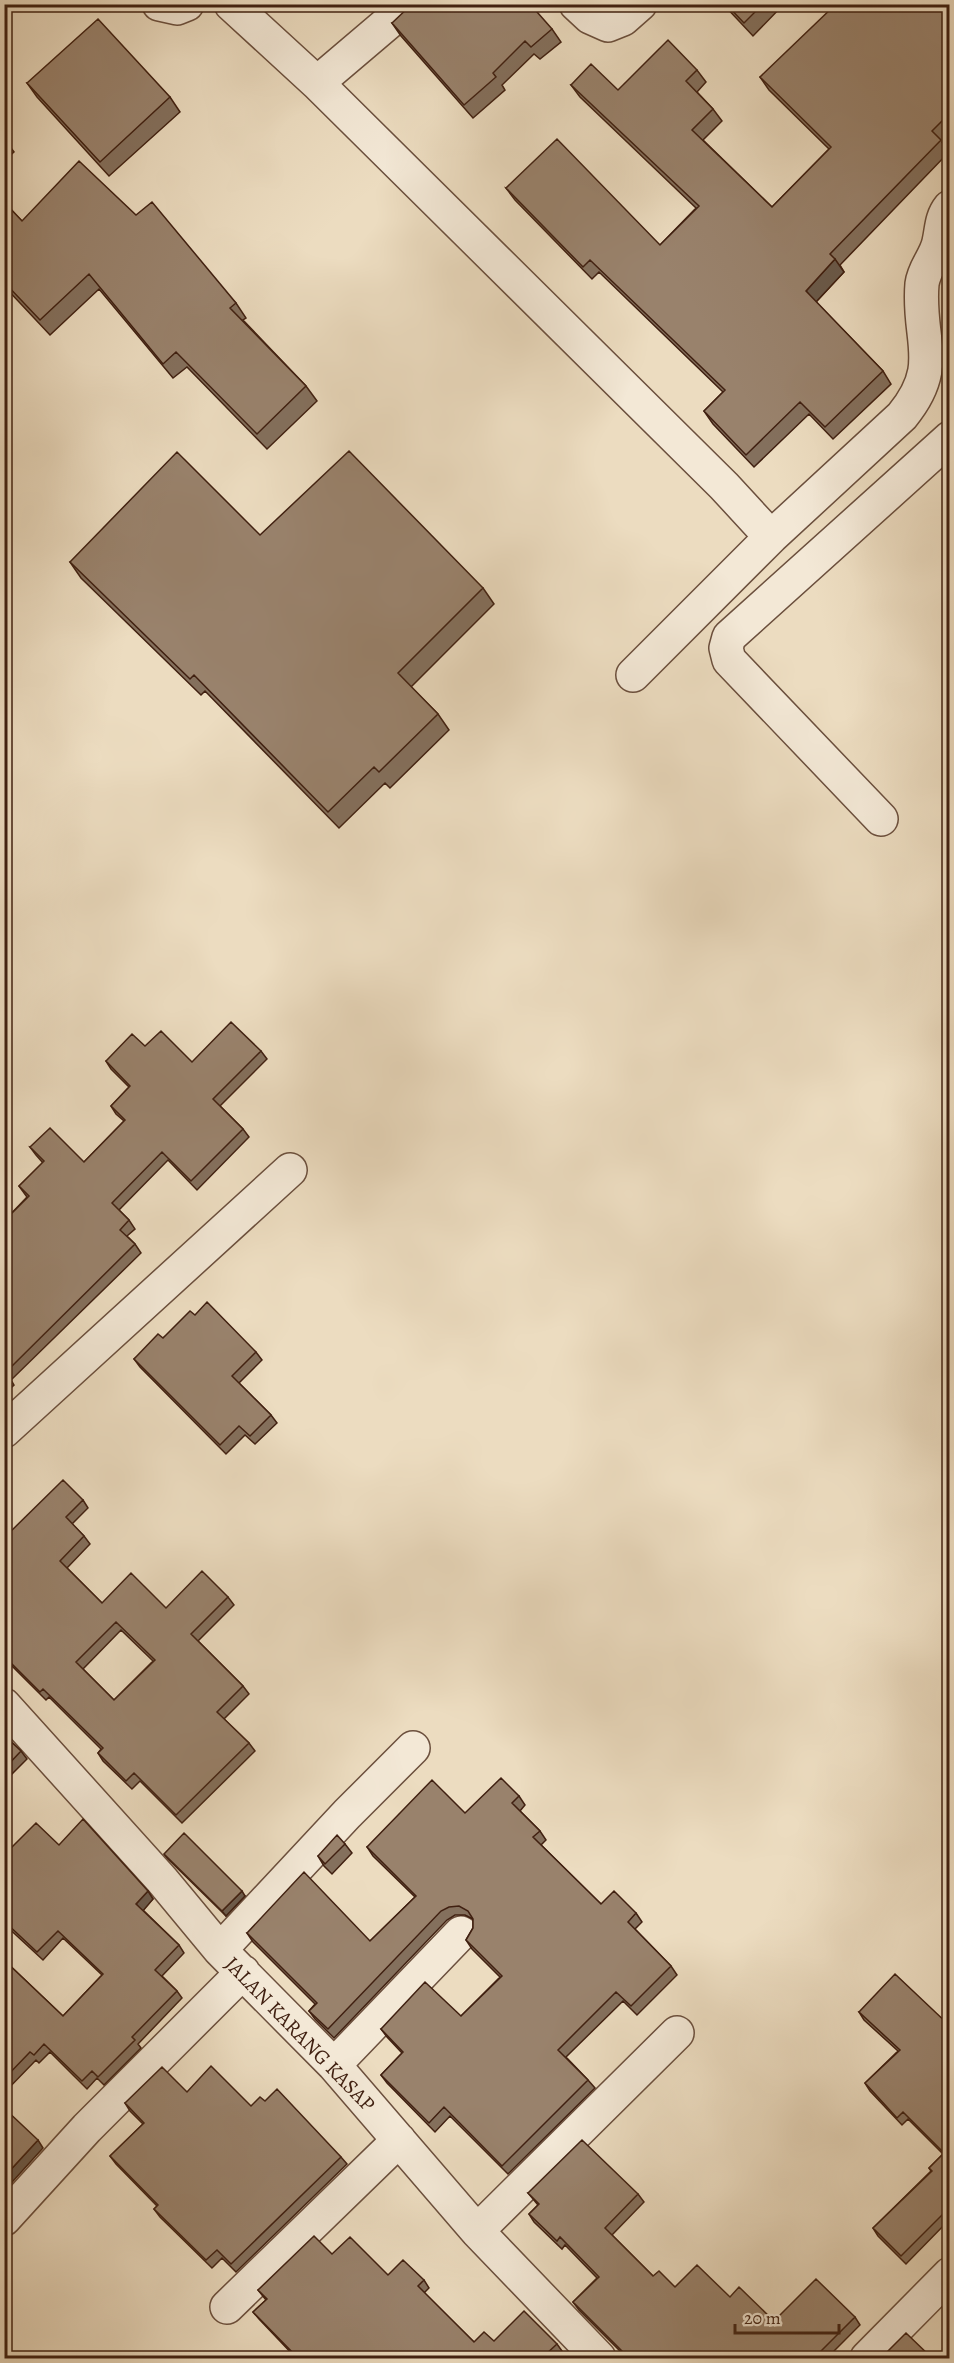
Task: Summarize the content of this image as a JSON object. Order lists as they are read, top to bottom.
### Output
{
  "streets": {
    "street": ["JALAN KARANG KASAP"]
  },
  "scale_bar": "20 m"
}
